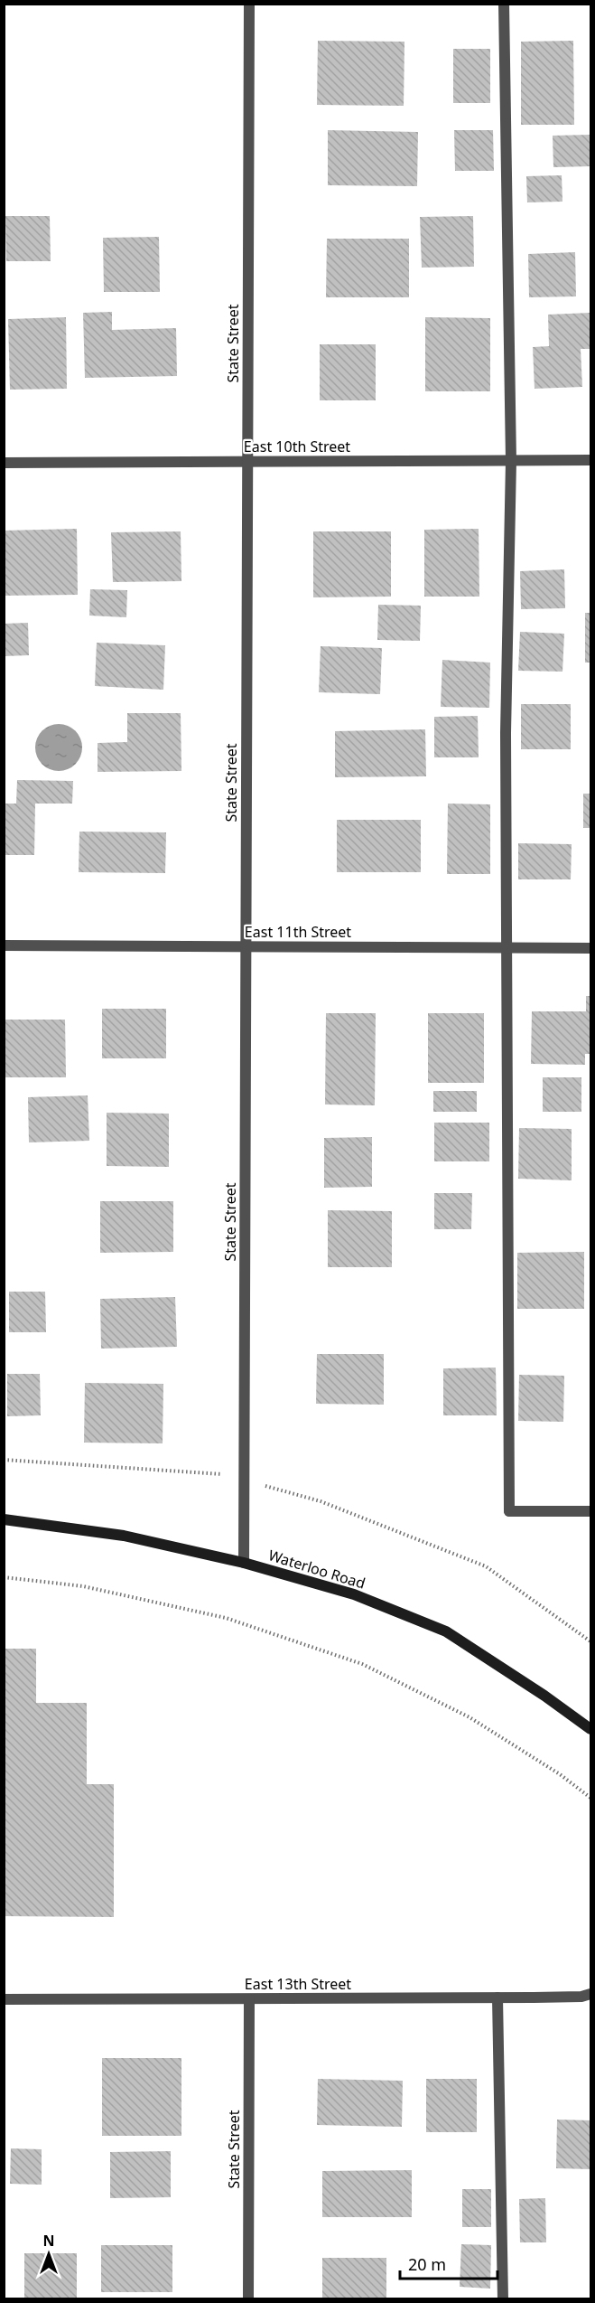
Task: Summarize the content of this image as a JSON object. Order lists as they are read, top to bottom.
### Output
{
  "streets": {
    "main road": ["Waterloo Road"],
    "street": [
      "State Street",
      "East 10th Street",
      "East 11th Street",
      "East 13th Street"
    ]
  },
  "crossings": [
    ["State Street", "East 10th Street"],
    ["State Street", "East 11th Street"],
    ["State Street", "Waterloo Road"],
    ["State Street", "East 13th Street"]
  ],
  "scale_bar": "20 m",
  "north": "top"
}
